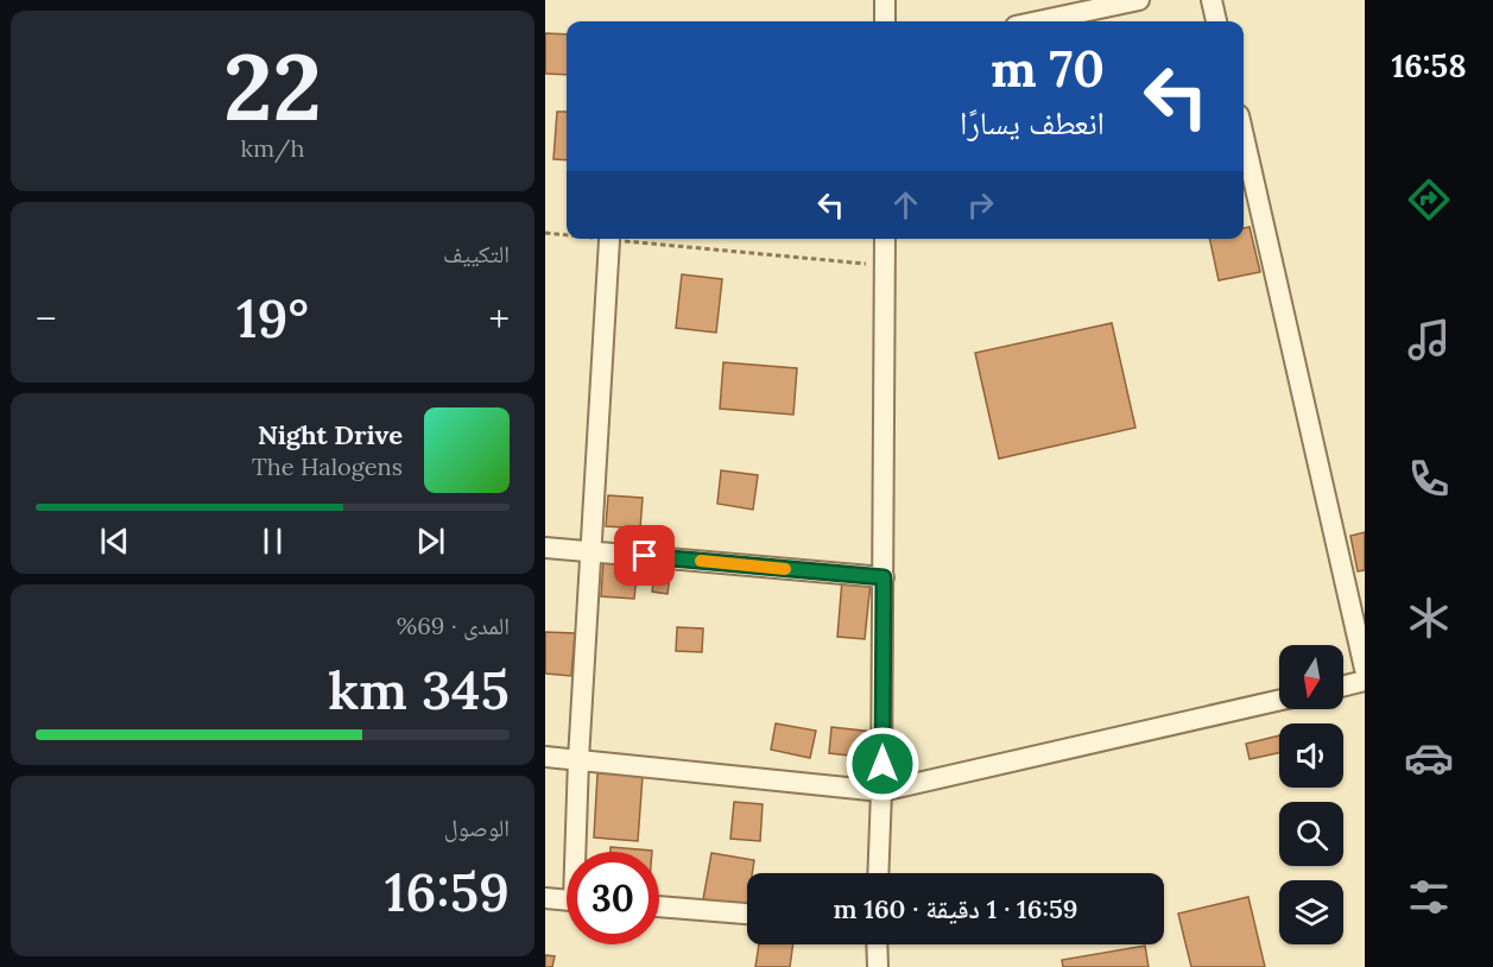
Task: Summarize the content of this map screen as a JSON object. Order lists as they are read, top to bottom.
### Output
{
  "north": "bottom",
  "page": {
    "tabs": "16:58",
    "tile": [
      ["22", "km/h"],
      "التكييف",
      ["المدى · 69%", "345 km"],
      ["الوصول", "16:59"]
    ],
    "turn": ["70 m", "انعطف يسارًا"],
    "heat": ["−", "19°", "+"],
    "song": ["Night Drive", "The Halogens"],
    "limit": "30",
    "trip": "16:59 · 1 دقيقة · 160 m"
  }
}
